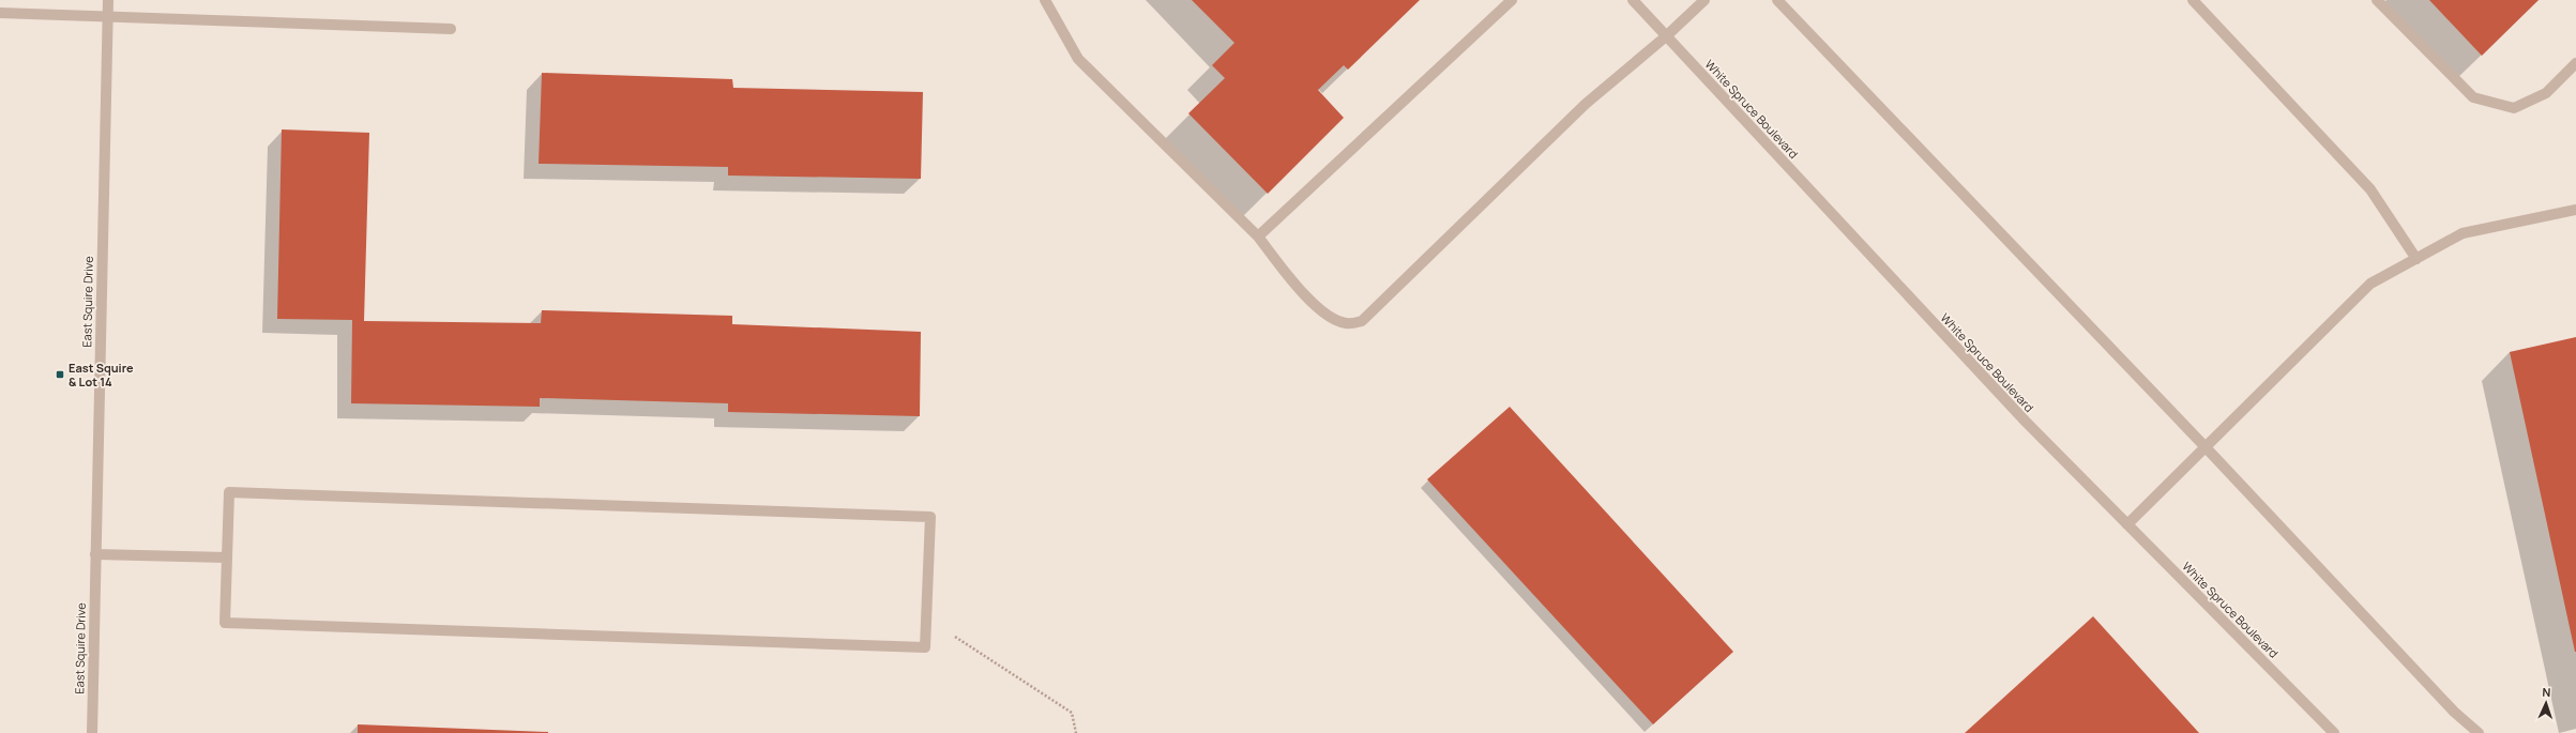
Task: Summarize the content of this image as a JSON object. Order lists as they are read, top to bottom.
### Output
{
  "streets": {
    "street": ["White Spruce Boulevard", "East Squire Drive"]
  },
  "places": {
    "transit": ["East Squire & Lot 14"]
  },
  "north": "top"
}
